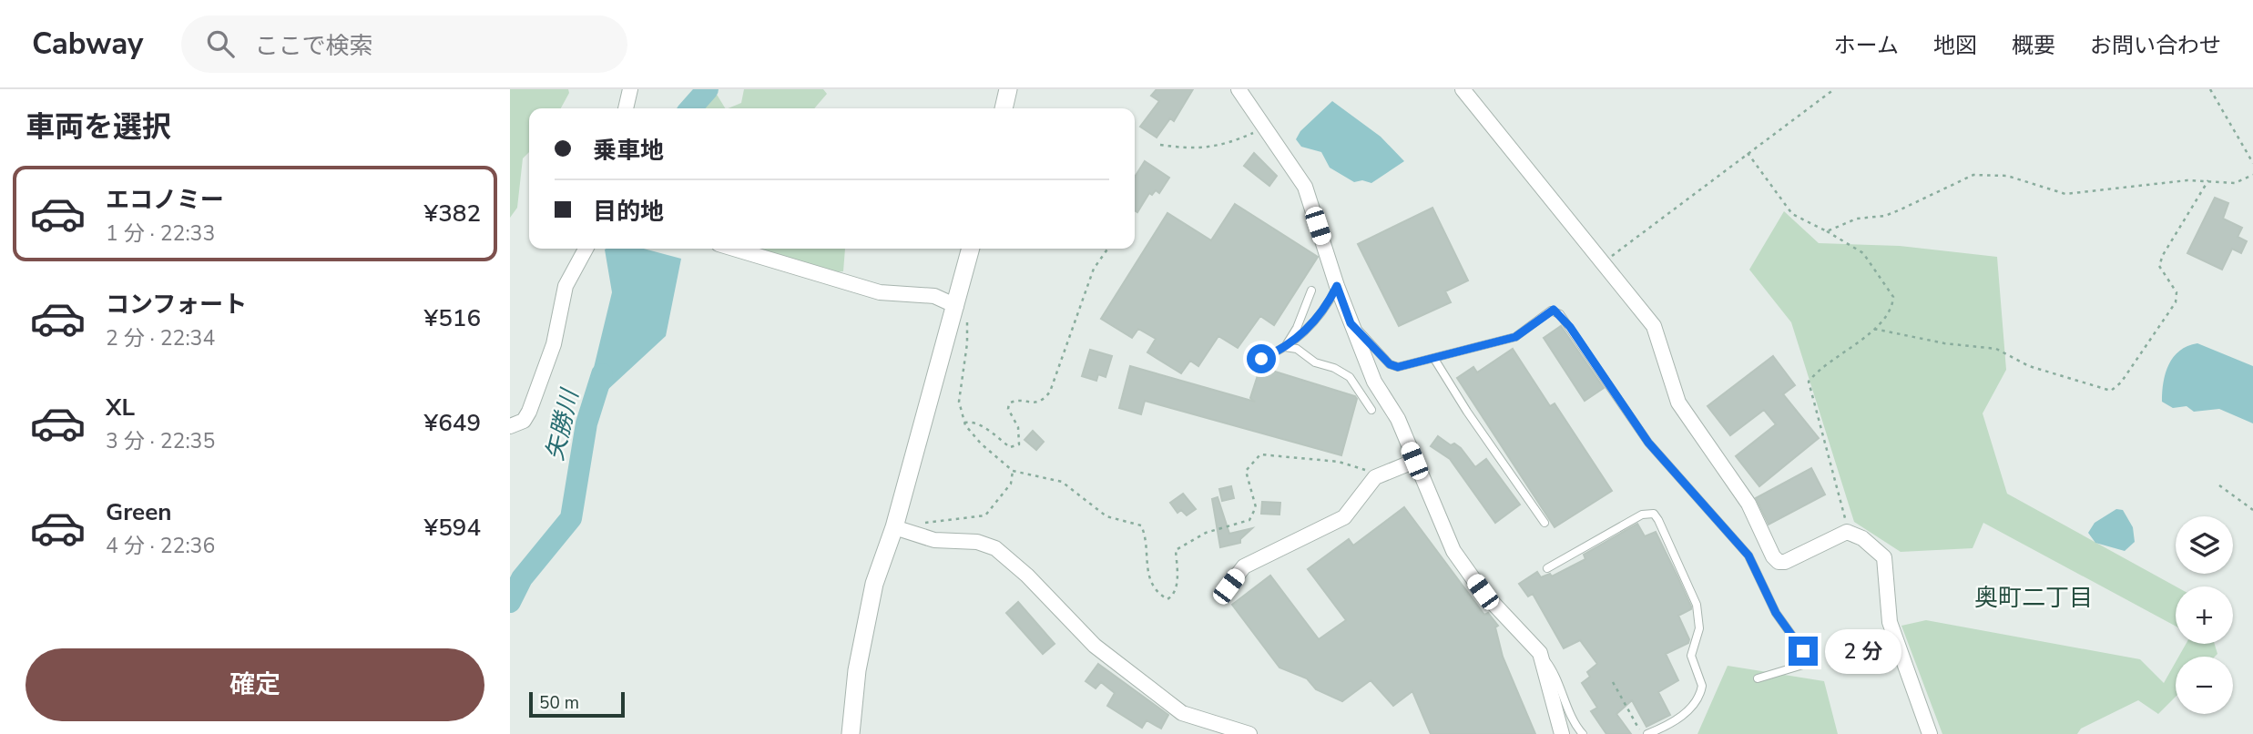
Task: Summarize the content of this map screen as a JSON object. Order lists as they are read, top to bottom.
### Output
{
  "districts": ["奥町二丁目"],
  "water": ["矢勝川"],
  "scale_bar": "50 m",
  "page": {
    "header": "Cabway",
    "search": "ここで検索",
    "nav": [
      "ホーム",
      "地図",
      "概要",
      "お問い合わせ"
    ],
    "heading": "車両を選択",
    "banner": ["乗車地", "目的地"],
    "list": [
      {
        "name": "エコノミー",
        "note": "1 分 · 22:33",
        "value": "¥382"
      },
      {
        "name": "コンフォート",
        "note": "2 分 · 22:34",
        "value": "¥516"
      },
      {
        "name": "XL",
        "note": "3 分 · 22:35",
        "value": "¥649"
      },
      {
        "name": "Green",
        "note": "4 分 · 22:36",
        "value": "¥594"
      }
    ],
    "map_buttons": ["+", "−"],
    "bubble": "2 分",
    "buttons": "確定",
    "scale": "50 m"
  }
}
